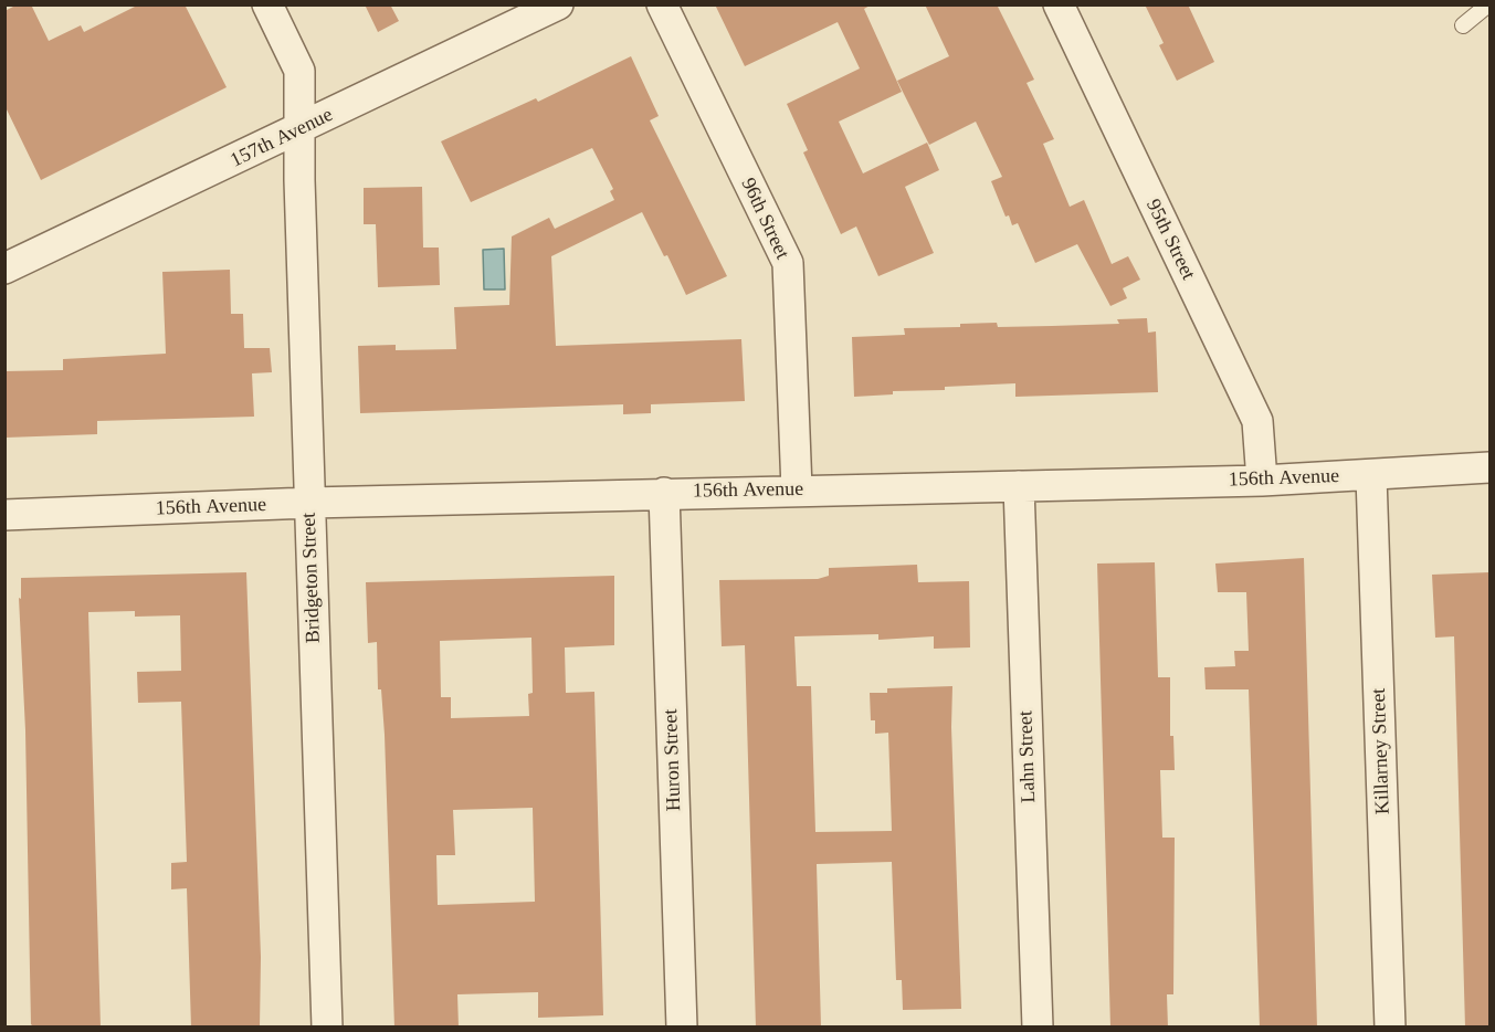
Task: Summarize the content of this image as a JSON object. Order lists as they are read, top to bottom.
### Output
{
  "streets": {
    "street": [
      "157th Avenue",
      "96th Street",
      "95th Street",
      "156th Avenue",
      "Bridgeton Street",
      "Killarney Street",
      "Lahn Street",
      "Huron Street"
    ]
  },
  "crossings": [
    ["157th Avenue", "Bridgeton Street"],
    ["96th Street", "156th Avenue"],
    ["95th Street", "156th Avenue"],
    ["156th Avenue", "Bridgeton Street"],
    ["156th Avenue", "Killarney Street"],
    ["156th Avenue", "Lahn Street"],
    ["156th Avenue", "Huron Street"]
  ]
}
